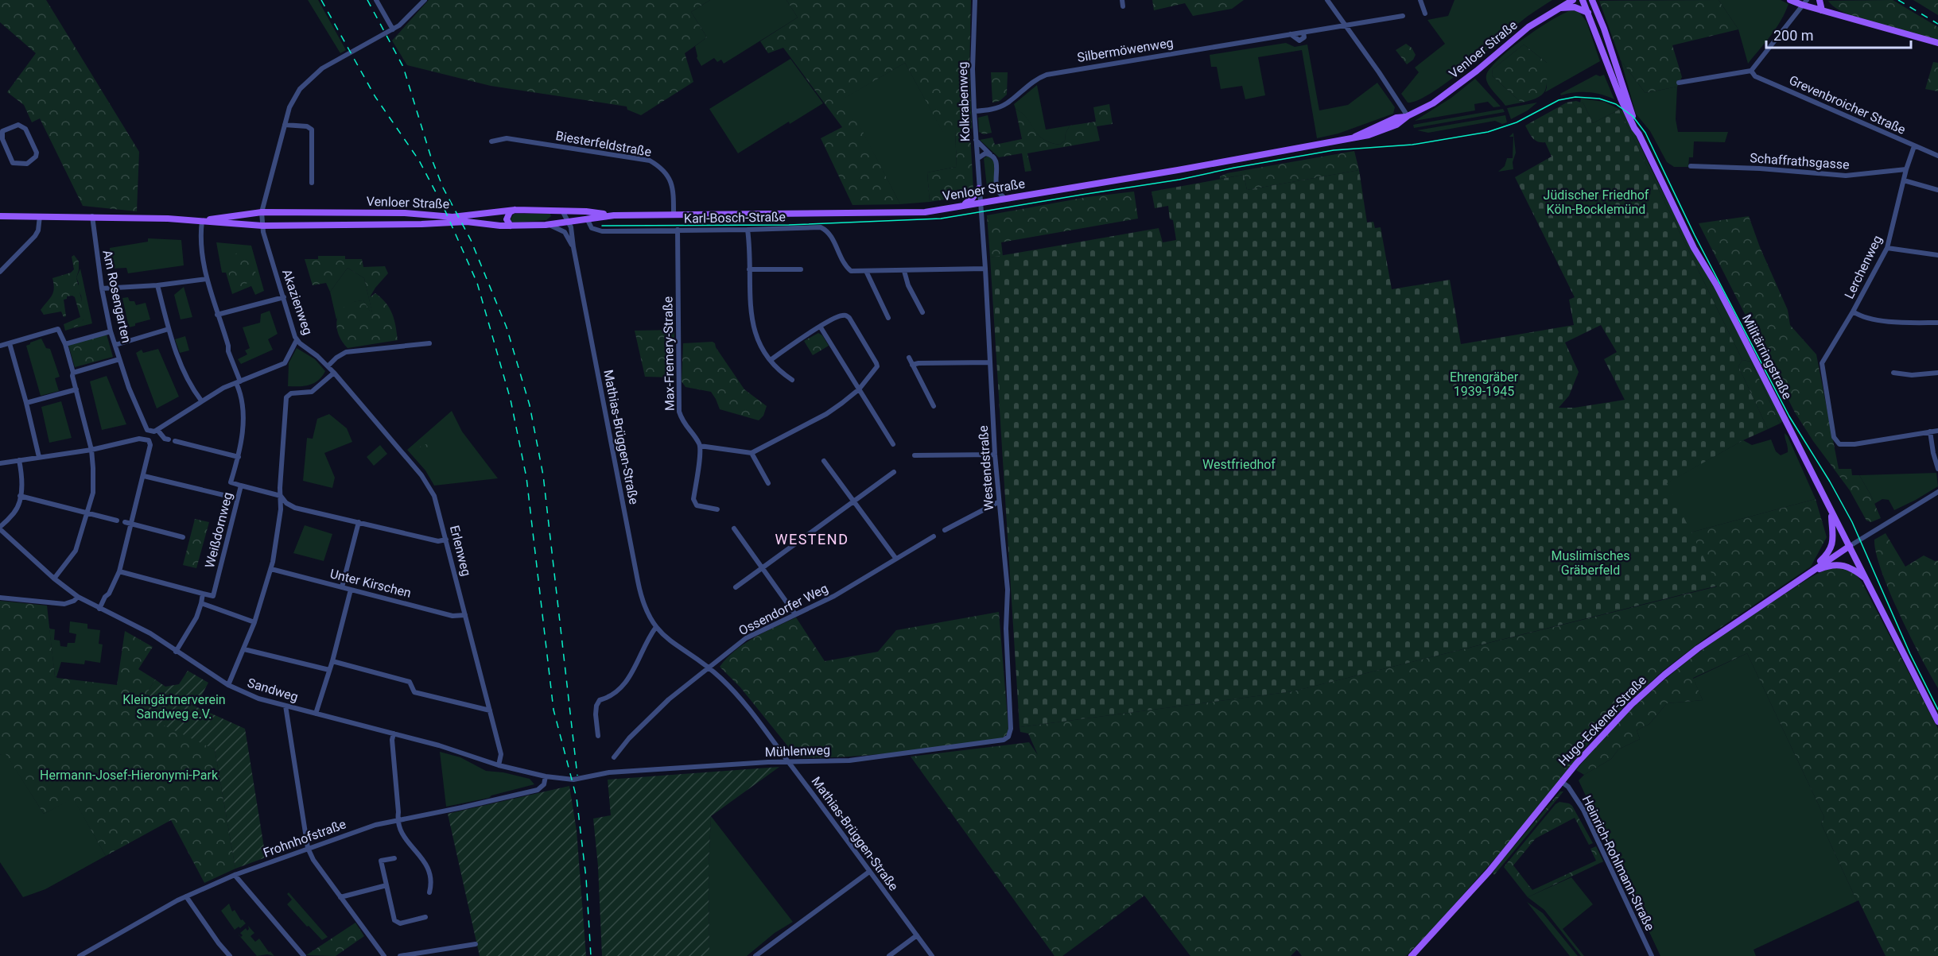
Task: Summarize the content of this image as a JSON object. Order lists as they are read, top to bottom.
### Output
{
  "streets": {
    "main road": ["Venloer Straße", "Militärringstraße", "Hugo-Eckener-Straße"],
    "street": [
      "Silbermöwenweg",
      "Kolkrabenweg",
      "Grevenbroicher Straße",
      "Biesterfeldstraße",
      "Schaffrathsgasse",
      "Karl-Bosch-Straße",
      "Lerchenweg",
      "Am Rosengarten",
      "Akazienweg",
      "Max-Fremery-Straße",
      "Mathias-Brüggen-Straße",
      "Westendstraße",
      "Weißdornweg",
      "Erlenweg",
      "Unter Kirschen",
      "Ossendorfer Weg",
      "Sandweg",
      "Mühlenweg",
      "Frohnhofstraße",
      "Heinrich-Rohlmann-Straße"
    ]
  },
  "crossings": [
    ["Venloer Straße", "Kolkrabenweg"],
    ["Venloer Straße", "Biesterfeldstraße"],
    ["Venloer Straße", "Karl-Bosch-Straße"],
    ["Venloer Straße", "Am Rosengarten"],
    ["Venloer Straße", "Akazienweg"],
    ["Venloer Straße", "Mathias-Brüggen-Straße"],
    ["Venloer Straße", "Westendstraße"],
    ["Venloer Straße", "Weißdornweg"],
    ["Silbermöwenweg", "Kolkrabenweg"],
    ["Kolkrabenweg", "Westendstraße"],
    ["Grevenbroicher Straße", "Lerchenweg"],
    ["Schaffrathsgasse", "Lerchenweg"],
    ["Karl-Bosch-Straße", "Max-Fremery-Straße"],
    ["Karl-Bosch-Straße", "Westendstraße"],
    ["Akazienweg", "Erlenweg"],
    ["Militärringstraße", "Hugo-Eckener-Straße"],
    ["Mathias-Brüggen-Straße", "Ossendorfer Weg"],
    ["Mathias-Brüggen-Straße", "Mühlenweg"],
    ["Westendstraße", "Mühlenweg"],
    ["Erlenweg", "Unter Kirschen"],
    ["Erlenweg", "Sandweg"],
    ["Sandweg", "Mühlenweg"],
    ["Sandweg", "Frohnhofstraße"],
    ["Hugo-Eckener-Straße", "Heinrich-Rohlmann-Straße"]
  ],
  "districts": ["WESTEND"],
  "parks": [
    "Jüdischer Friedhof Köln-Bocklemünd",
    "Ehrengräber 1939-1945",
    "Westfriedhof",
    "Muslimisches Gräberfeld",
    "Kleingärtnerverein Sandweg e.V.",
    "Hermann-Josef-Hieronymi-Park"
  ],
  "scale_bar": "200 m"
}
